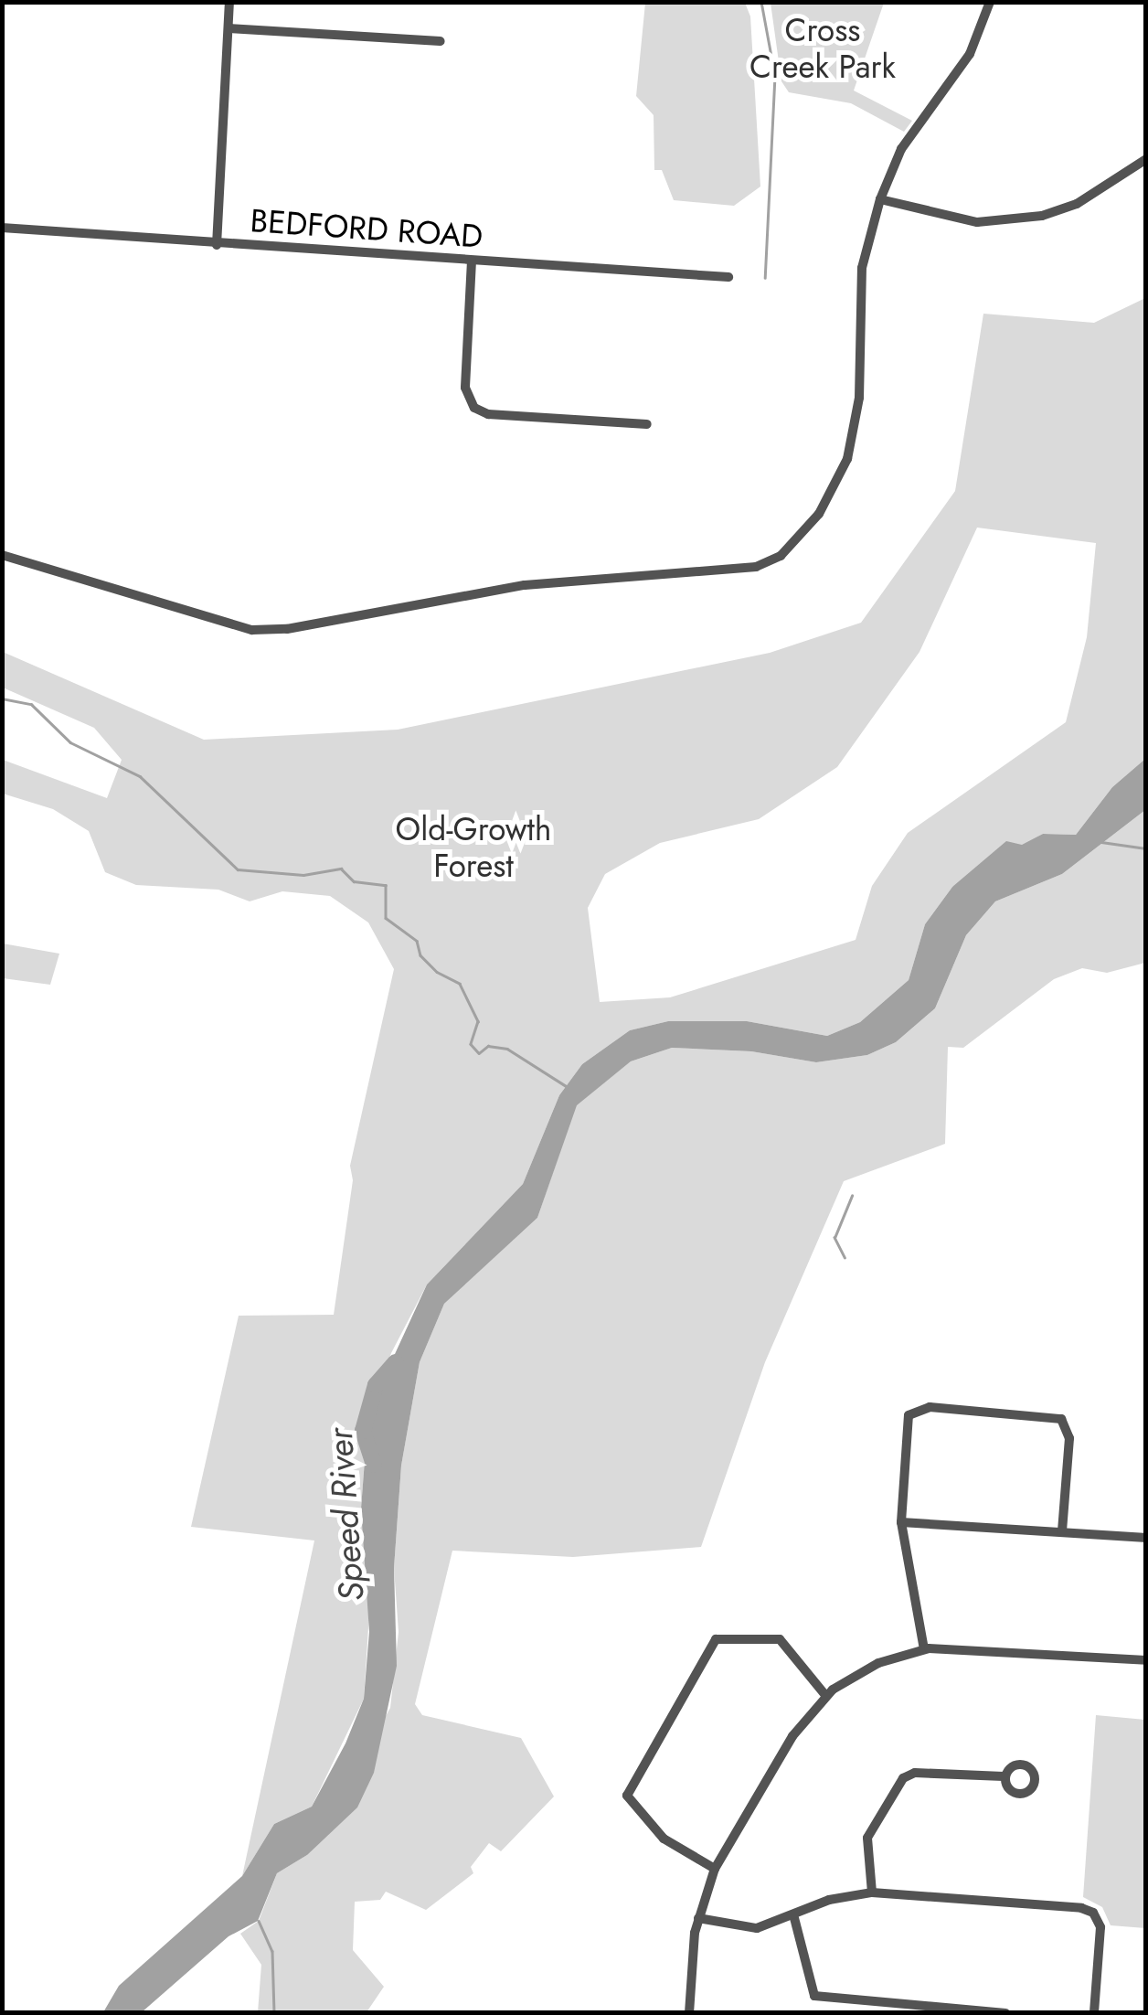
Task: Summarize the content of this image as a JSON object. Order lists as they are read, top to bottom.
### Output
{
  "streets": {
    "street": ["BEDFORD ROAD"]
  },
  "water": ["Speed River"],
  "parks": ["Cross Creek Park", "Old-Growth Forest"]
}
